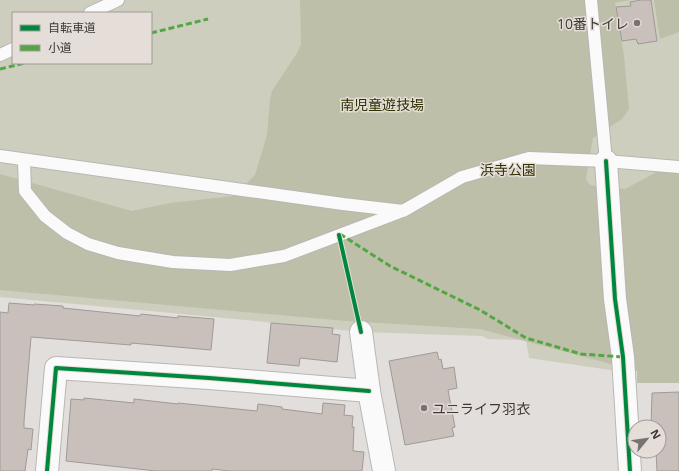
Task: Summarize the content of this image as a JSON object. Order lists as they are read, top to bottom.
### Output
{
  "parks": ["南児童遊技場", "浜寺公園"],
  "places": ["10番トイレ", "ユニライフ羽衣"],
  "legend": ["自転車道", "小道"],
  "north": "top right"
}
